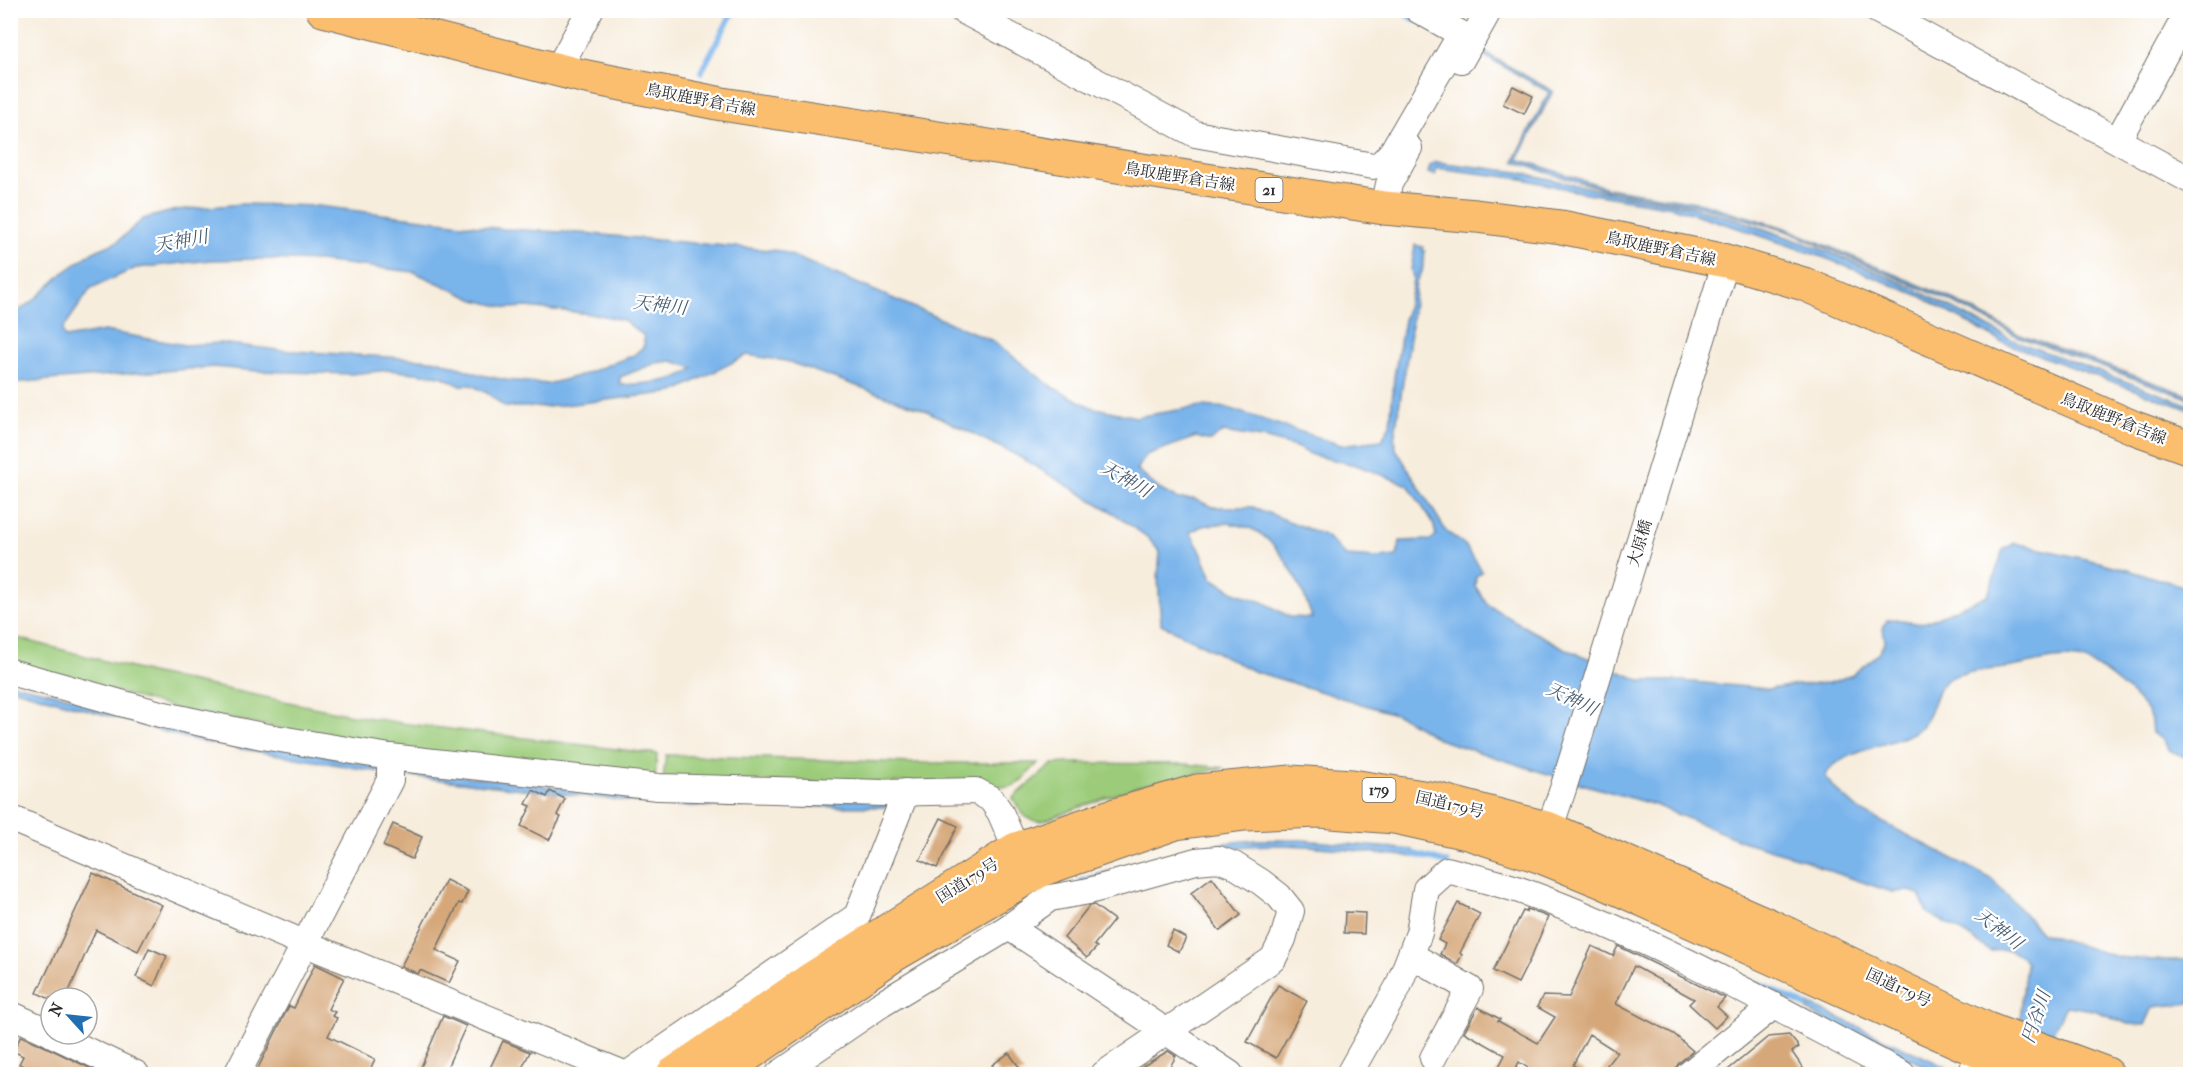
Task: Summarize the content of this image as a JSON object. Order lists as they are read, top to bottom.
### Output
{
  "streets": {
    "main road": [
      "鳥取鹿野倉吉線",
      "21",
      "179",
      "国道179号"
    ],
    "street": ["大原橋"]
  },
  "crossings": [
    ["鳥取鹿野倉吉線", "大原橋"],
    ["大原橋", "国道179号"]
  ],
  "water": ["天神川", "円谷川"],
  "north": "top left"
}
